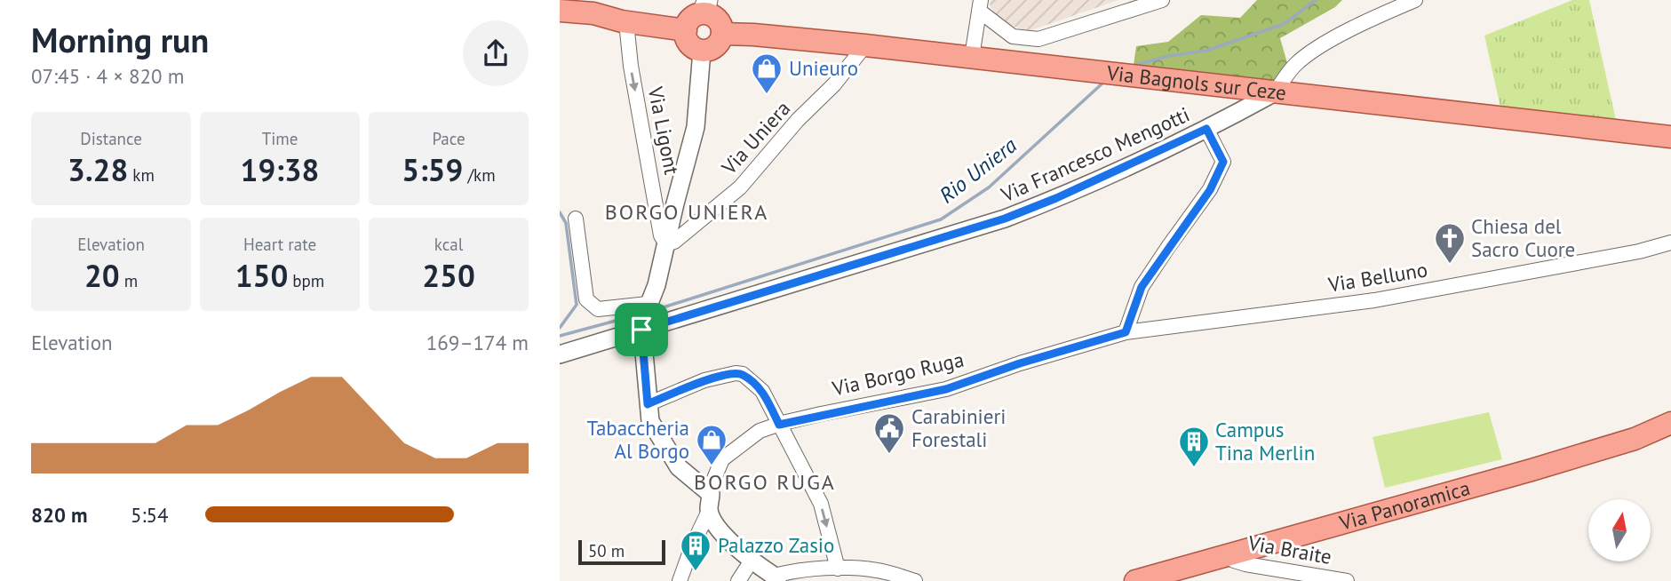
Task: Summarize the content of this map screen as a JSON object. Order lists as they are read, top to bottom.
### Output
{
  "streets": {
    "main road": ["Via Bagnols sur Ceze", "Via Panoramica"],
    "street": [
      "Via Ligont",
      "Via Uniera",
      "Via Francesco Mengotti",
      "Via Belluno",
      "Via Borgo Ruga",
      "Via Braite"
    ]
  },
  "crossings": [
    ["Via Bagnols sur Ceze", "Via Uniera"],
    ["Via Bagnols sur Ceze", "Via Francesco Mengotti"],
    ["Via Ligont", "Via Uniera"],
    ["Via Belluno", "Via Borgo Ruga"],
    ["Via Panoramica", "Via Braite"]
  ],
  "districts": ["BORGO UNIERA", "BORGO RUGA"],
  "water": ["Rio Uniera"],
  "places": {
    "shop": ["Unieuro", "Tabaccheria Al Borgo"],
    "church": ["Chiesa del Sacro Cuore"],
    "public building": ["Carabinieri Forestali"],
    "building": ["Campus Tina Merlin", "Palazzo Zasio"]
  },
  "scale_bar": "50 m",
  "north": "top",
  "page": {
    "heading": ["Morning run", "07:45 · 4 × 820 m"],
    "stats": [
      ["Distance", "3.28 km"],
      ["Time", "19:38"],
      ["Pace", "5:59 /km"],
      ["Elevation", "20 m"],
      ["Heart rate", "150 bpm"],
      ["kcal", "250"]
    ],
    "chart": ["Elevation", "169–174 m"],
    "list": [
      {
        "name": "820 m",
        "note": "5:54"
      }
    ],
    "scale": "50 m"
  }
}
